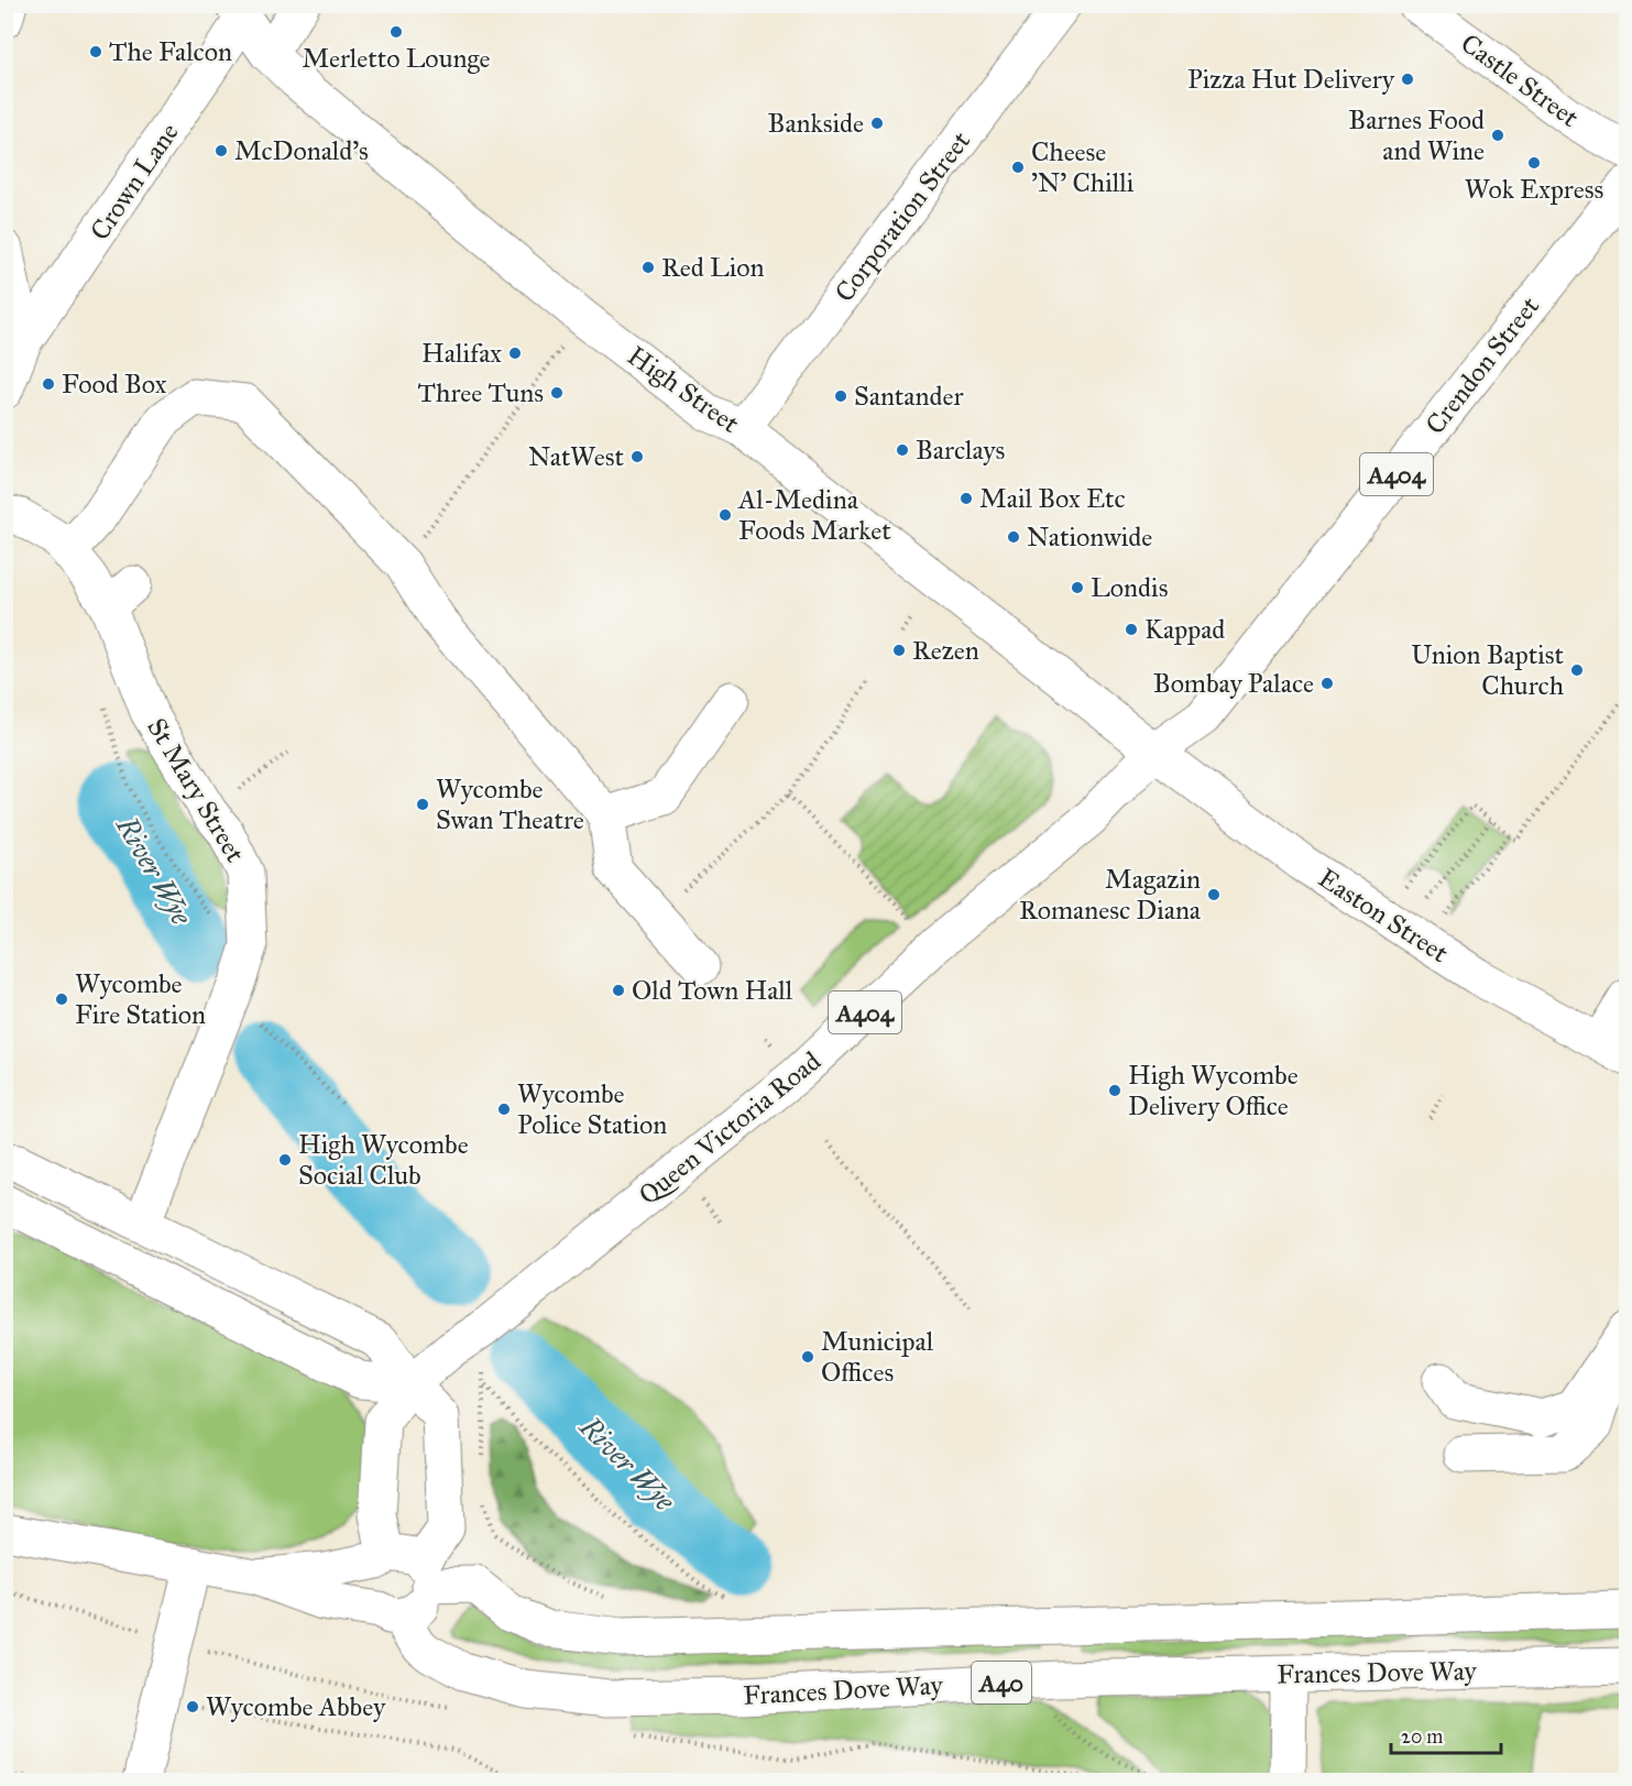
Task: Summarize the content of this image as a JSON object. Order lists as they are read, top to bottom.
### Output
{
  "streets": {
    "main road": [
      "Castle Street",
      "Crown Lane",
      "Corporation Street",
      "Crendon Street",
      "High Street",
      "A404",
      "St Mary Street",
      "Easton Street",
      "Queen Victoria Road",
      "Frances Dove Way",
      "A40"
    ]
  },
  "crossings": [
    ["Crown Lane", "High Street"],
    ["Corporation Street", "High Street"],
    ["Crendon Street", "High Street"],
    ["Crendon Street", "Easton Street"],
    ["Crendon Street", "Queen Victoria Road"],
    ["High Street", "Easton Street"],
    ["High Street", "Queen Victoria Road"],
    ["Easton Street", "Queen Victoria Road"],
    ["Queen Victoria Road", "Frances Dove Way"]
  ],
  "water": ["River Wye"],
  "places": [
    "Merletto Lounge",
    "The Falcon",
    "Pizza Hut Delivery",
    "Bankside",
    "Barnes Food and Wine",
    "McDonald's",
    "Wok Express",
    "Cheese 'N' Chilli",
    "Red Lion",
    "Halifax",
    "Food Box",
    "Three Tuns",
    "Santander",
    "Barclays",
    "NatWest",
    "Mail Box Etc",
    "Al-Medina Foods Market",
    "Nationwide",
    "Londis",
    "Kappad",
    "Rezen",
    "Union Baptist Church",
    "Bombay Palace",
    "Wycombe Swan Theatre",
    "Magazin Romanesc Diana",
    "Old Town Hall",
    "Wycombe Fire Station",
    "High Wycombe Delivery Office",
    "Wycombe Police Station",
    "High Wycombe Social Club",
    "Municipal Offices",
    "Wycombe Abbey"
  ],
  "scale_bar": "20 m"
}
